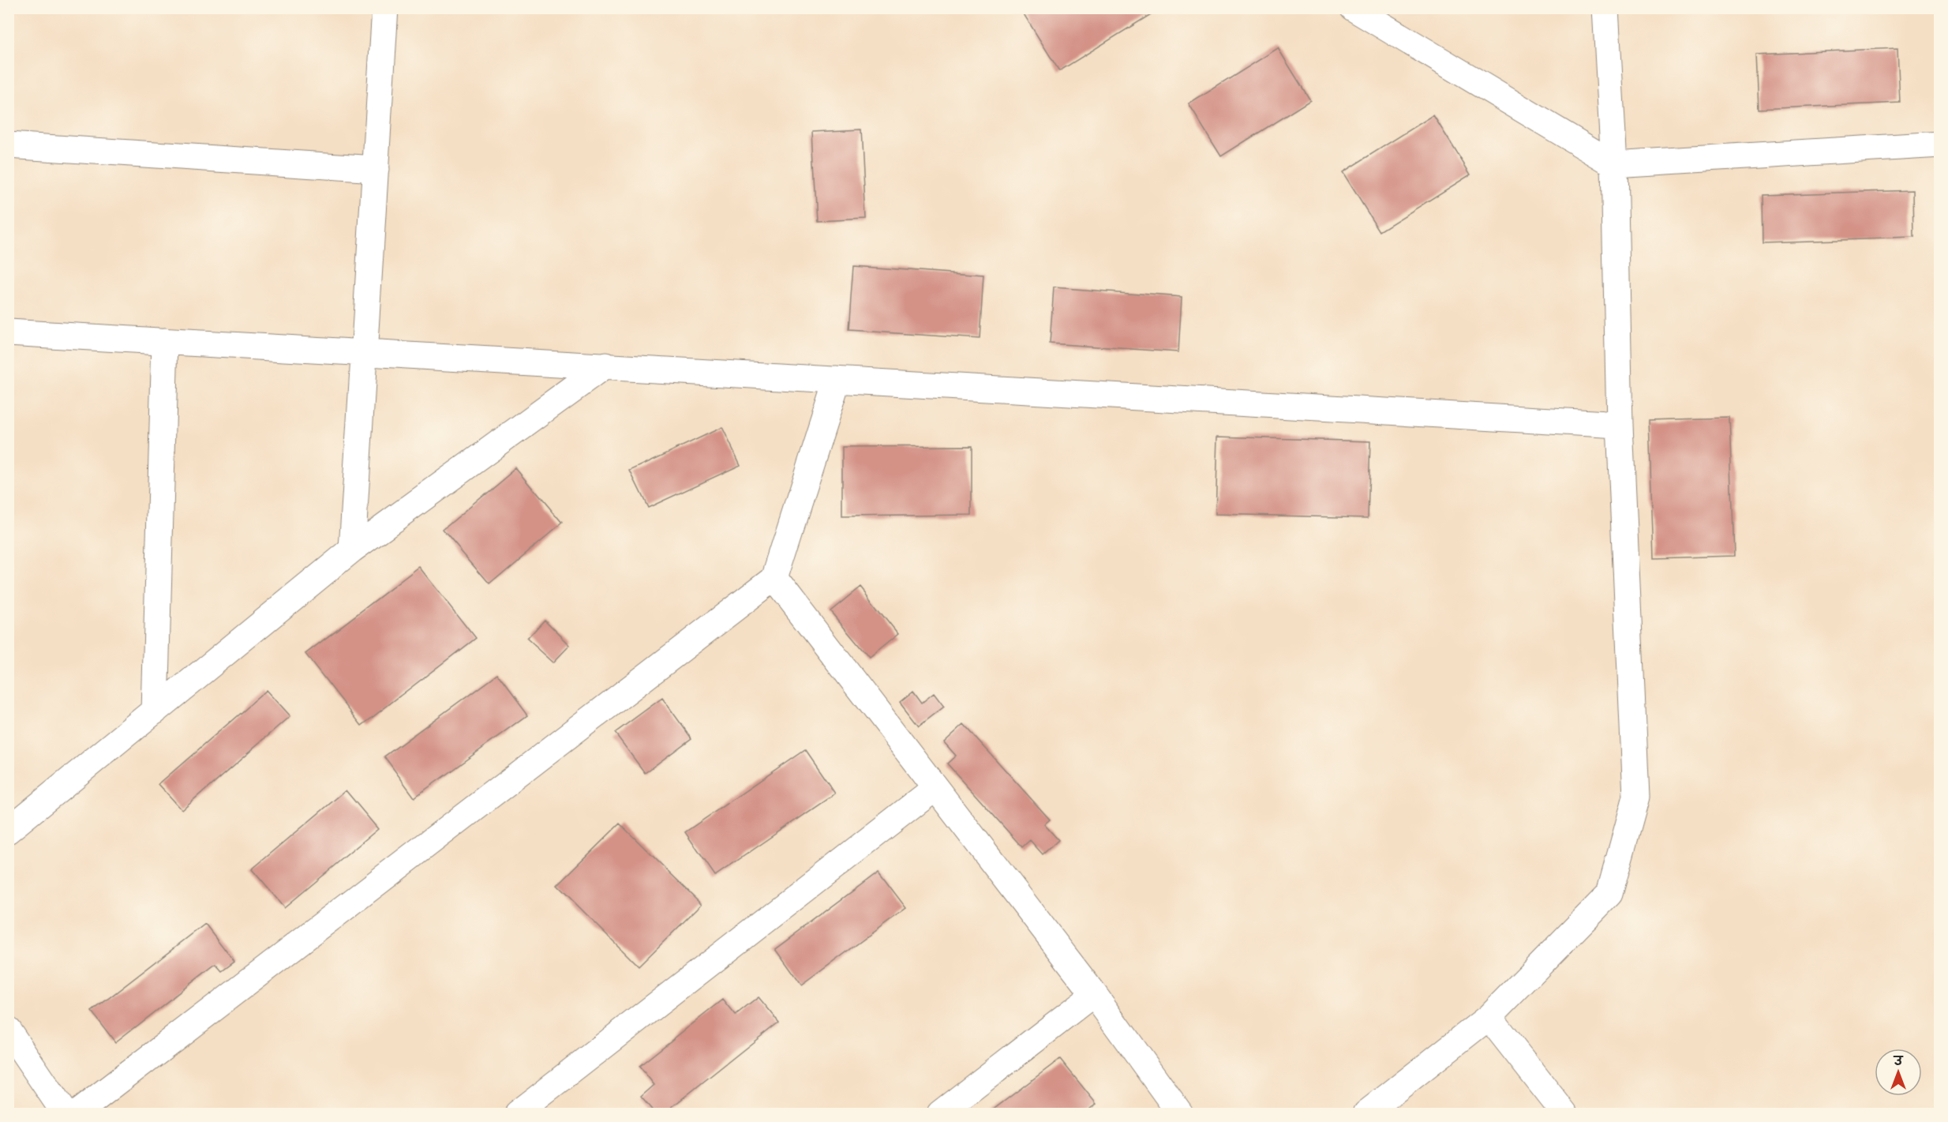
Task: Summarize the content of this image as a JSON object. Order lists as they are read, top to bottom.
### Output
{
  "north": "top"
}
